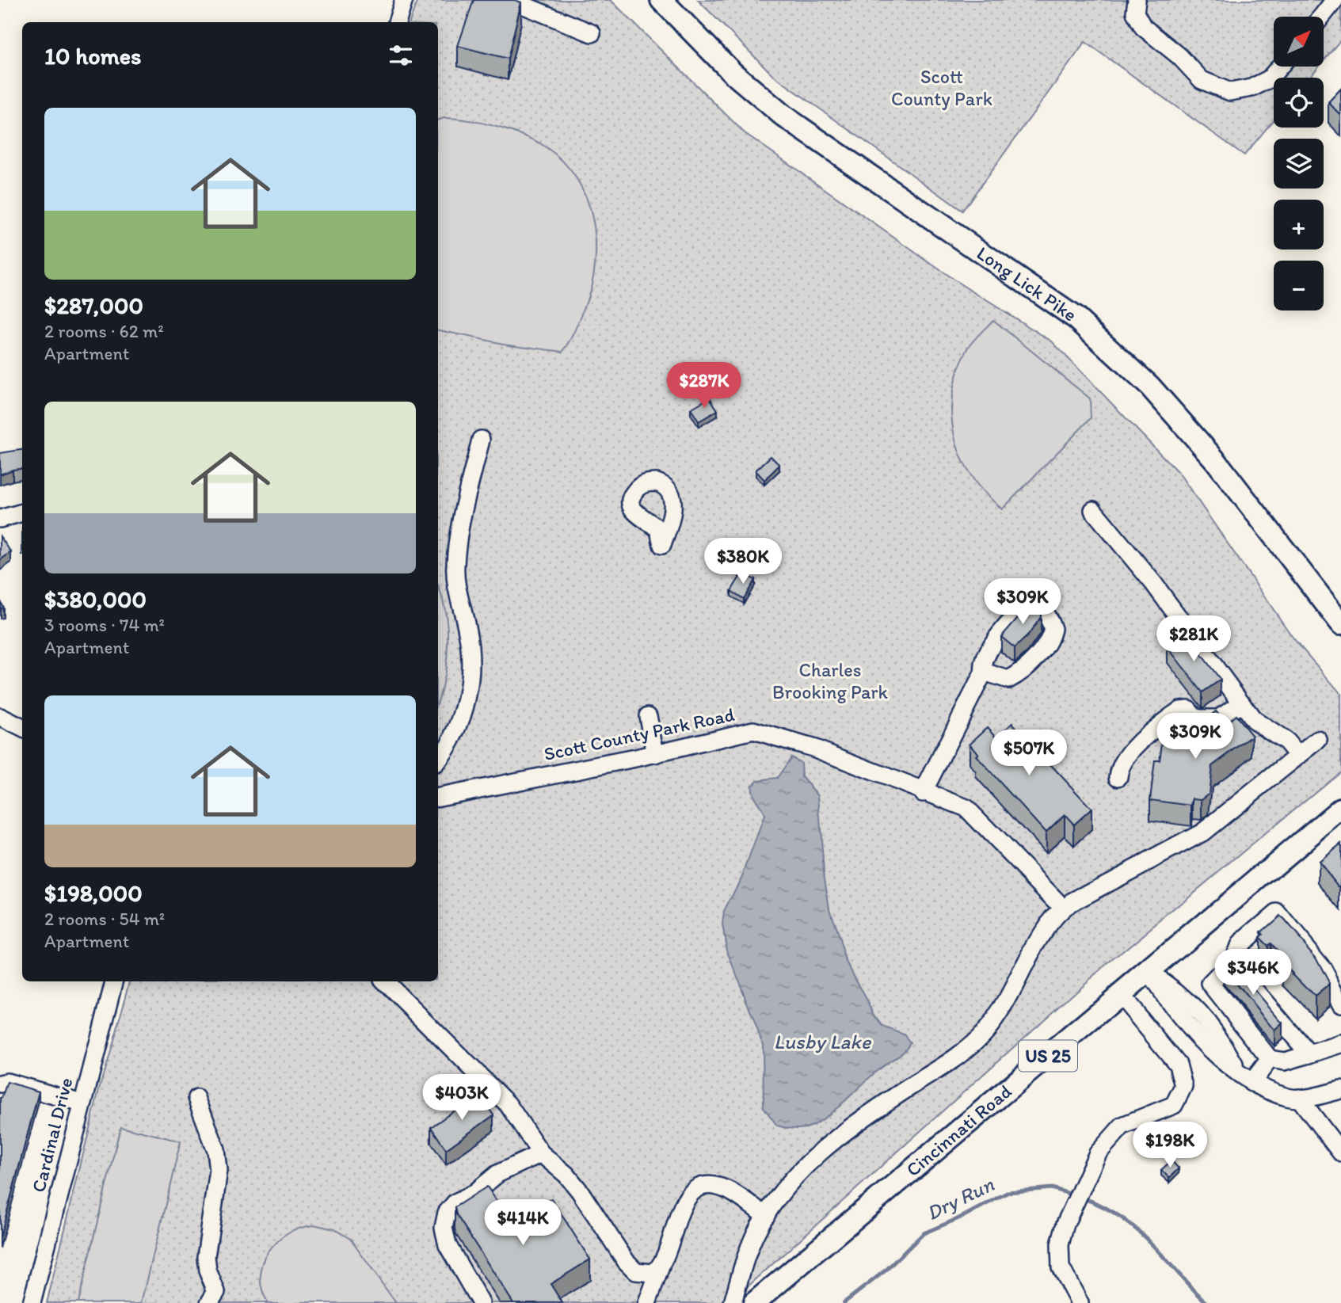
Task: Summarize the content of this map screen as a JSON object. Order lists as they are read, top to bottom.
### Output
{
  "streets": {
    "main road": ["Long Lick Pike", "US 25", "Cincinnati Road"],
    "street": ["Scott County Park Road", "Cardinal Drive"]
  },
  "water": ["Lusby Lake", "Dry Run"],
  "parks": ["Scott County Park", "Charles Brooking Park"],
  "north": "top right",
  "page": {
    "map_buttons": ["+", "−"],
    "heading": "10 homes",
    "list": [
      {
        "name": "$287,000",
        "note": "2 rooms · 62 m² · Apartment"
      },
      {
        "name": "$380,000",
        "note": "3 rooms · 74 m² · Apartment"
      },
      {
        "name": "$198,000",
        "note": "2 rooms · 54 m² · Apartment"
      }
    ],
    "price": [
      "$287K",
      "$380K",
      "$309K",
      "$281K",
      "$309K",
      "$507K",
      "$346K",
      "$403K",
      "$198K",
      "$414K"
    ]
  }
}
